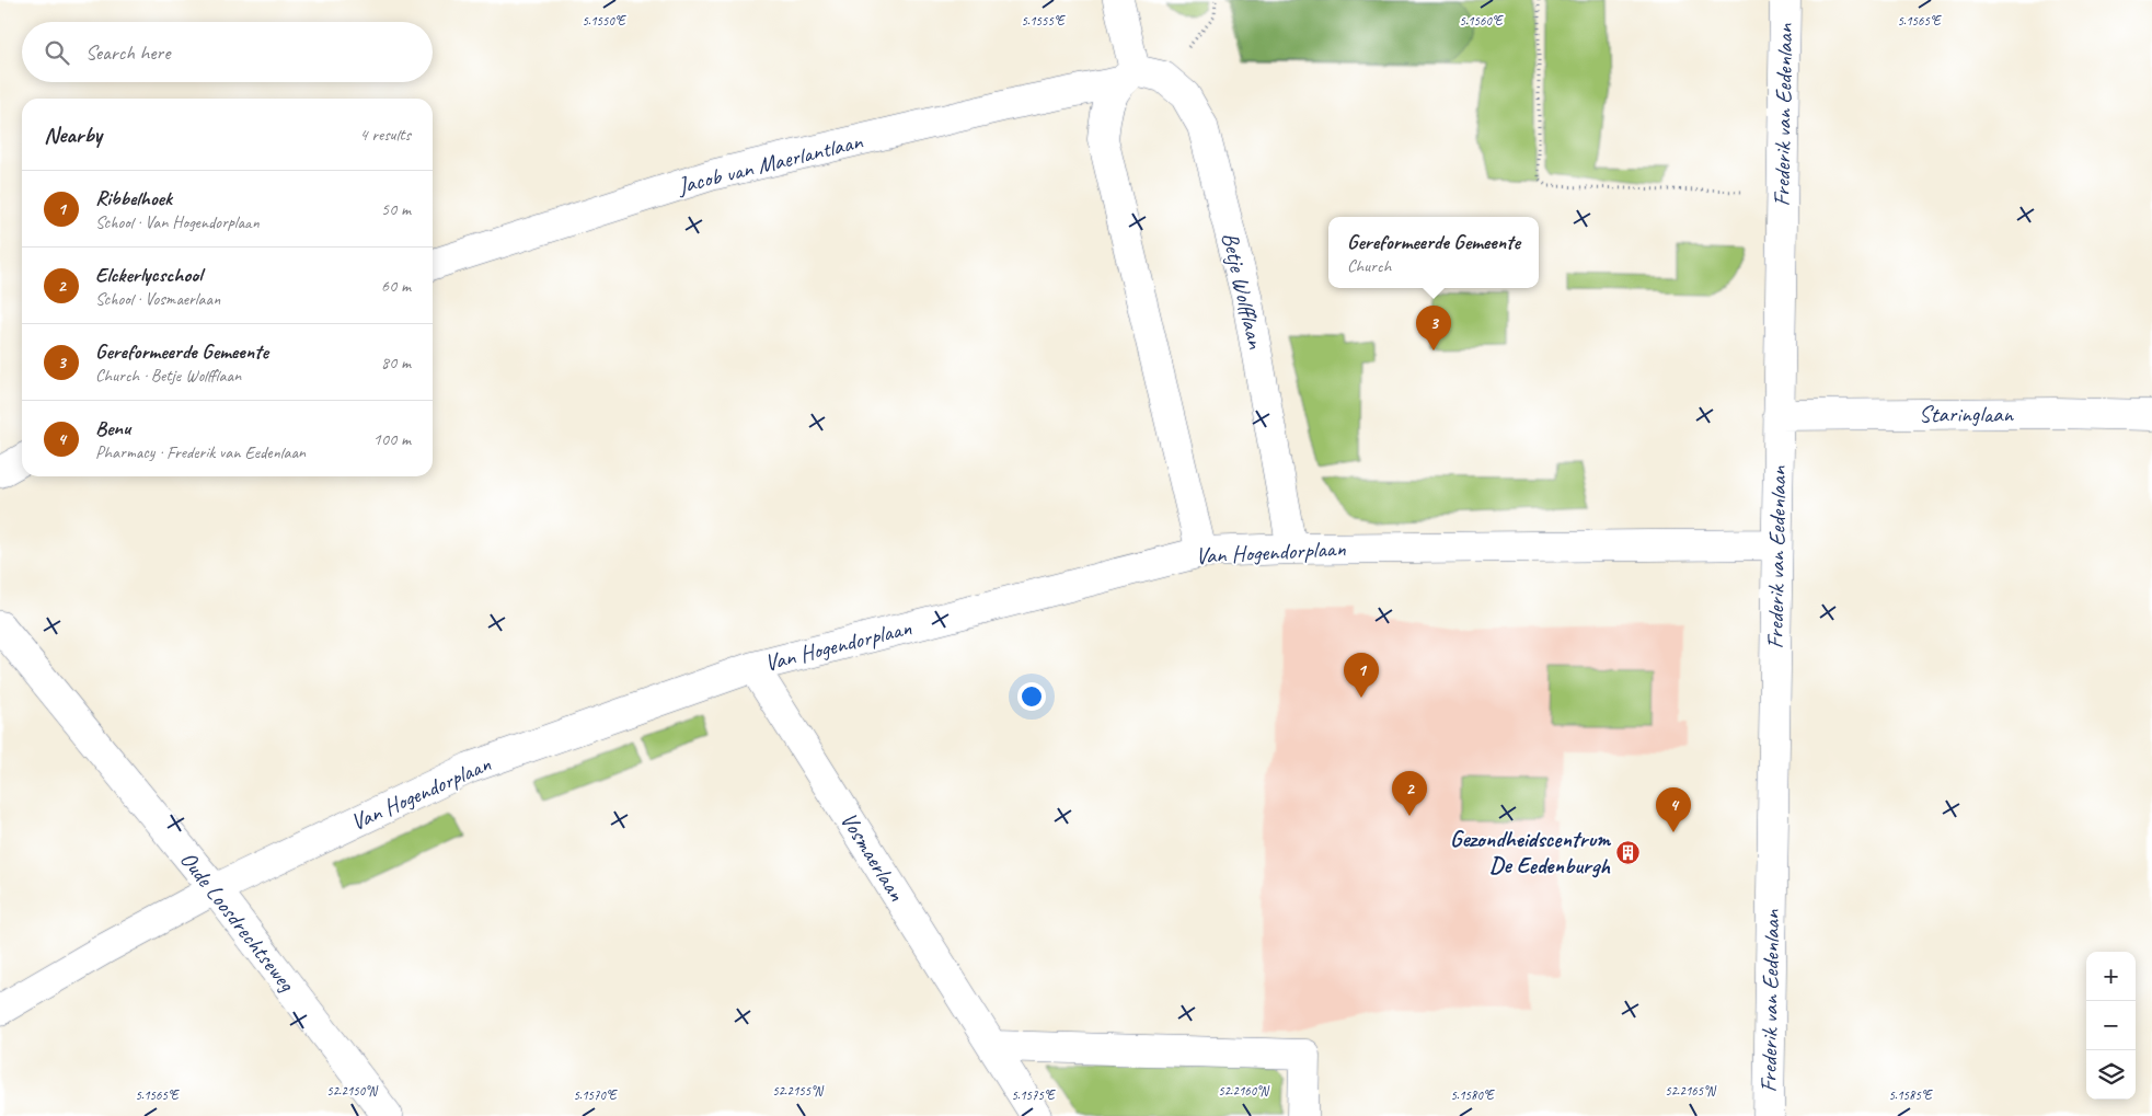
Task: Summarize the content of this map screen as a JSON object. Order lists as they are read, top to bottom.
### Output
{
  "streets": {
    "street": [
      "Frederik van Eedenlaan",
      "Jacob van Maerlantlaan",
      "Betje Wolfflaan",
      "Staringlaan",
      "Van Hogendorplaan",
      "Vosmaerlaan",
      "Oude Loosdrechtseweg"
    ]
  },
  "crossings": [
    ["Frederik van Eedenlaan", "Staringlaan"],
    ["Frederik van Eedenlaan", "Van Hogendorplaan"],
    ["Jacob van Maerlantlaan", "Betje Wolfflaan"],
    ["Betje Wolfflaan", "Van Hogendorplaan"],
    ["Van Hogendorplaan", "Vosmaerlaan"],
    ["Van Hogendorplaan", "Oude Loosdrechtseweg"]
  ],
  "places": {
    "building": ["Gezondheidscentrum De Eedenburgh"]
  },
  "page": {
    "search": "Search here",
    "heading": ["Nearby", "4 results"],
    "list": [
      {
        "mark": "1",
        "name": "Ribbelhoek",
        "note": "School · Van Hogendorplaan",
        "value": "50 m"
      },
      {
        "mark": "2",
        "name": "Elckerlycschool",
        "note": "School · Vosmaerlaan",
        "value": "60 m"
      },
      {
        "mark": "3",
        "name": "Gereformeerde Gemeente",
        "note": "Church · Betje Wolfflaan",
        "value": "80 m"
      },
      {
        "mark": "4",
        "name": "Benu",
        "note": "Pharmacy · Frederik van Eedenlaan",
        "value": "100 m"
      }
    ],
    "popup": ["Gereformeerde Gemeente", "Church"],
    "pins": [
      "3",
      "1",
      "2",
      "4"
    ],
    "map_buttons": ["+", "−"]
  },
  "coordinates": [
    "5.1560°E",
    "5.1550°E",
    "5.1555°E",
    "5.1565°E",
    "52.2150°N",
    "52.2155°N",
    "52.2160°N",
    "52.2165°N",
    "5.1570°E",
    "5.1575°E",
    "5.1580°E",
    "5.1585°E"
  ]
}
